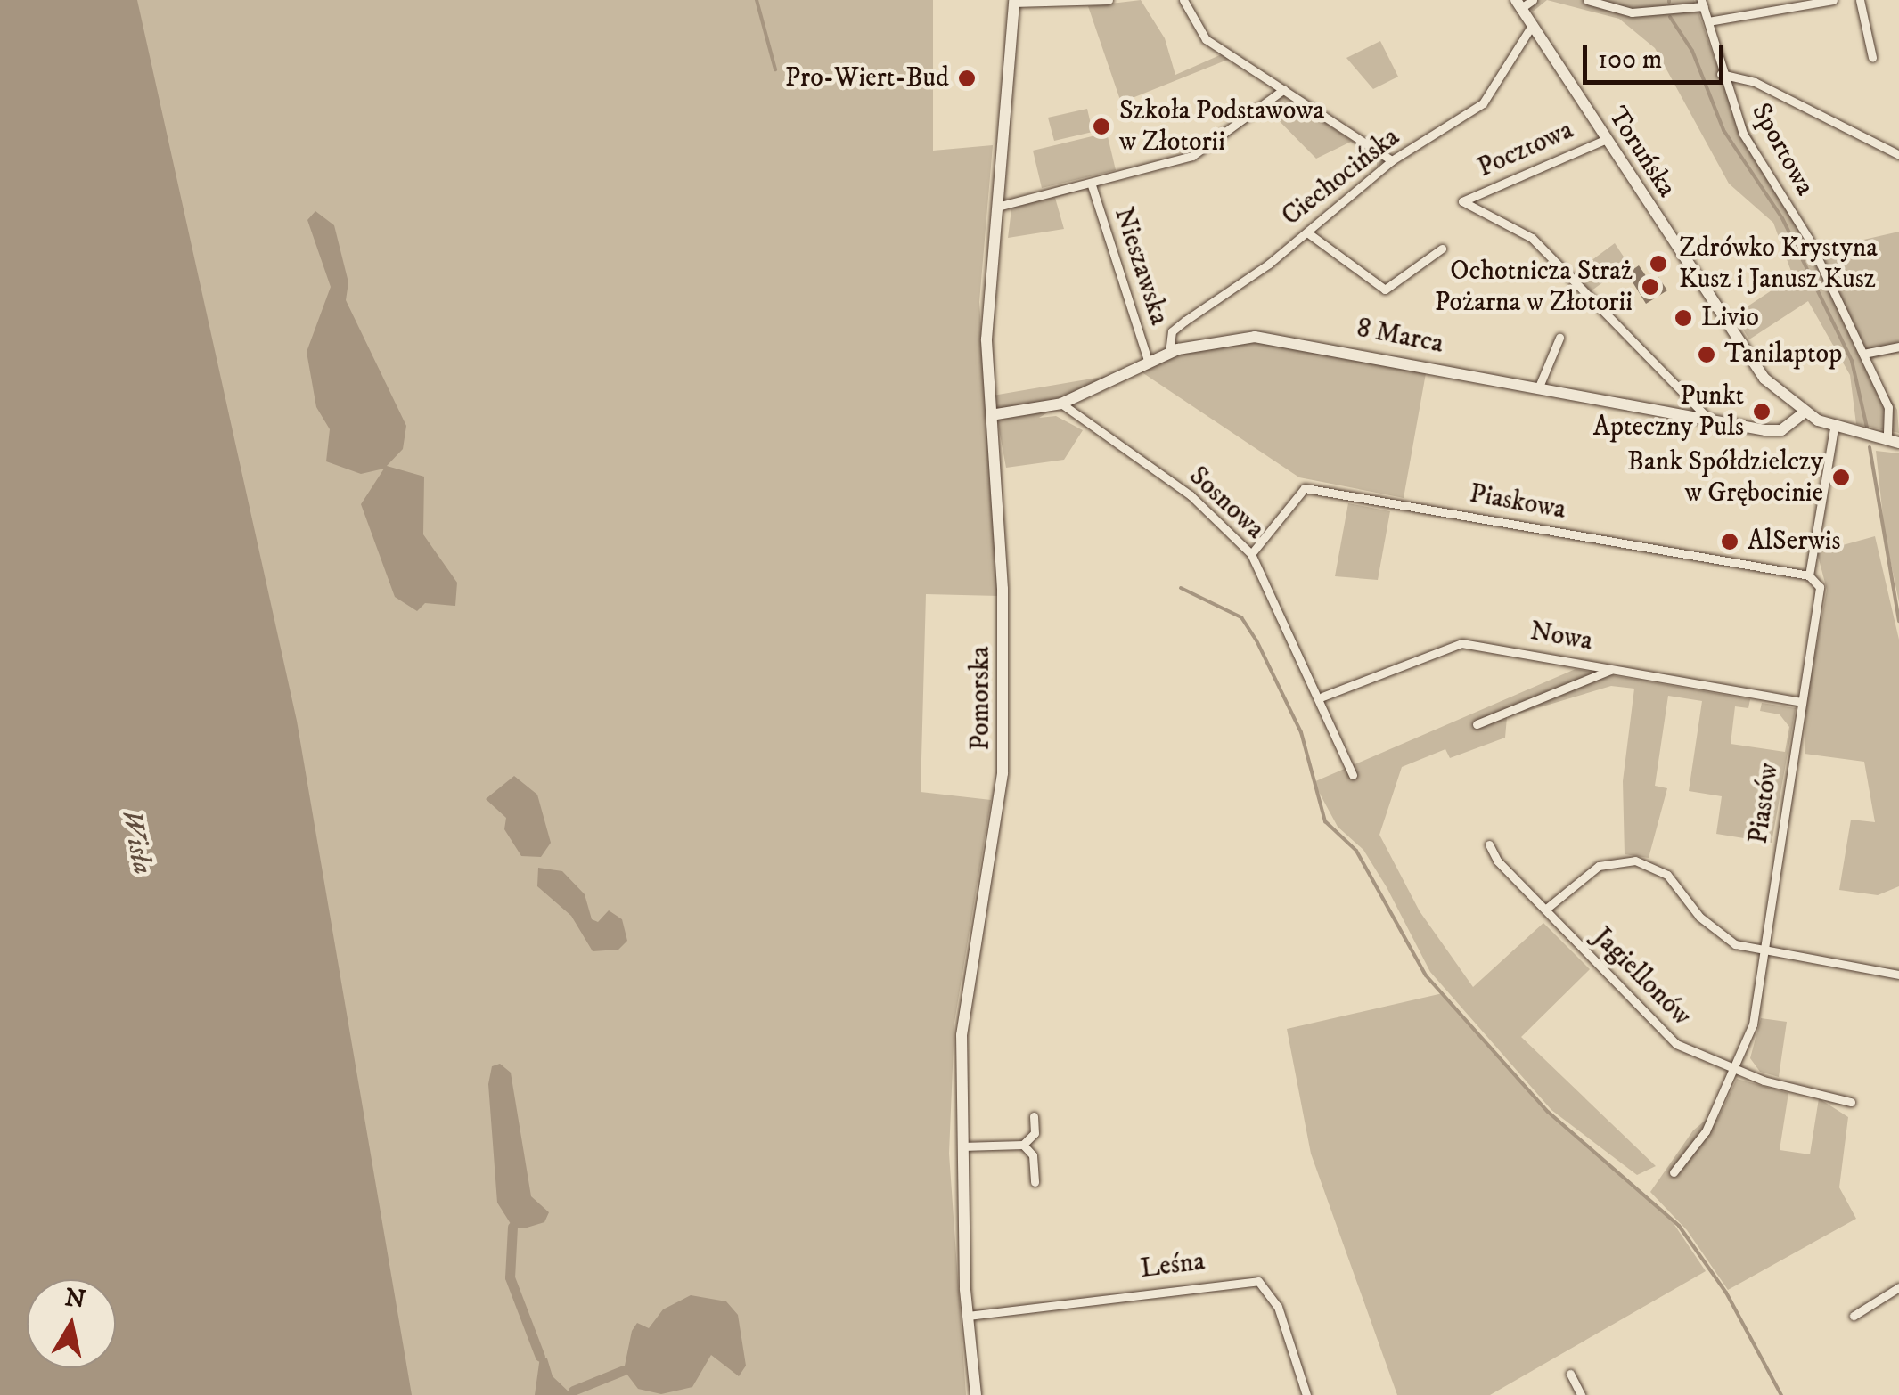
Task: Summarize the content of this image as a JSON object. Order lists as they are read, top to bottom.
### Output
{
  "streets": {
    "main road": ["Toruńska", "8 Marca", "Pomorska"],
    "street": [
      "Pocztowa",
      "Sportowa",
      "Ciechocińska",
      "Nieszawska",
      "Piaskowa",
      "Sosnowa",
      "Nowa",
      "Piastów",
      "Jagiellonów",
      "Leśna"
    ]
  },
  "crossings": [
    ["Pocztowa", "Toruńska"],
    ["Pocztowa", "8 Marca"],
    ["Sportowa", "Toruńska"],
    ["Toruńska", "Ciechocińska"],
    ["Toruńska", "8 Marca"],
    ["Toruńska", "Piastów"],
    ["Ciechocińska", "8 Marca"],
    ["Nieszawska", "8 Marca"],
    ["8 Marca", "Sosnowa"],
    ["8 Marca", "Pomorska"],
    ["Piaskowa", "Sosnowa"],
    ["Piaskowa", "Piastów"],
    ["Sosnowa", "Nowa"],
    ["Nowa", "Piastów"],
    ["Pomorska", "Leśna"],
    ["Piastów", "Jagiellonów"]
  ],
  "water": ["Wisła"],
  "places": [
    "Pro-Wiert-Bud",
    "Szkoła Podstawowa w Złotorii",
    "Zdrówko Krystyna Kusz i Janusz Kusz",
    "Ochotnicza Straż Pożarna w Złotorii",
    "Livio",
    "Tanilaptop",
    "Punkt Apteczny Puls",
    "Bank Spółdzielczy w Grębocinie",
    "AlSerwis"
  ],
  "scale_bar": "100 m",
  "north": "top"
}
